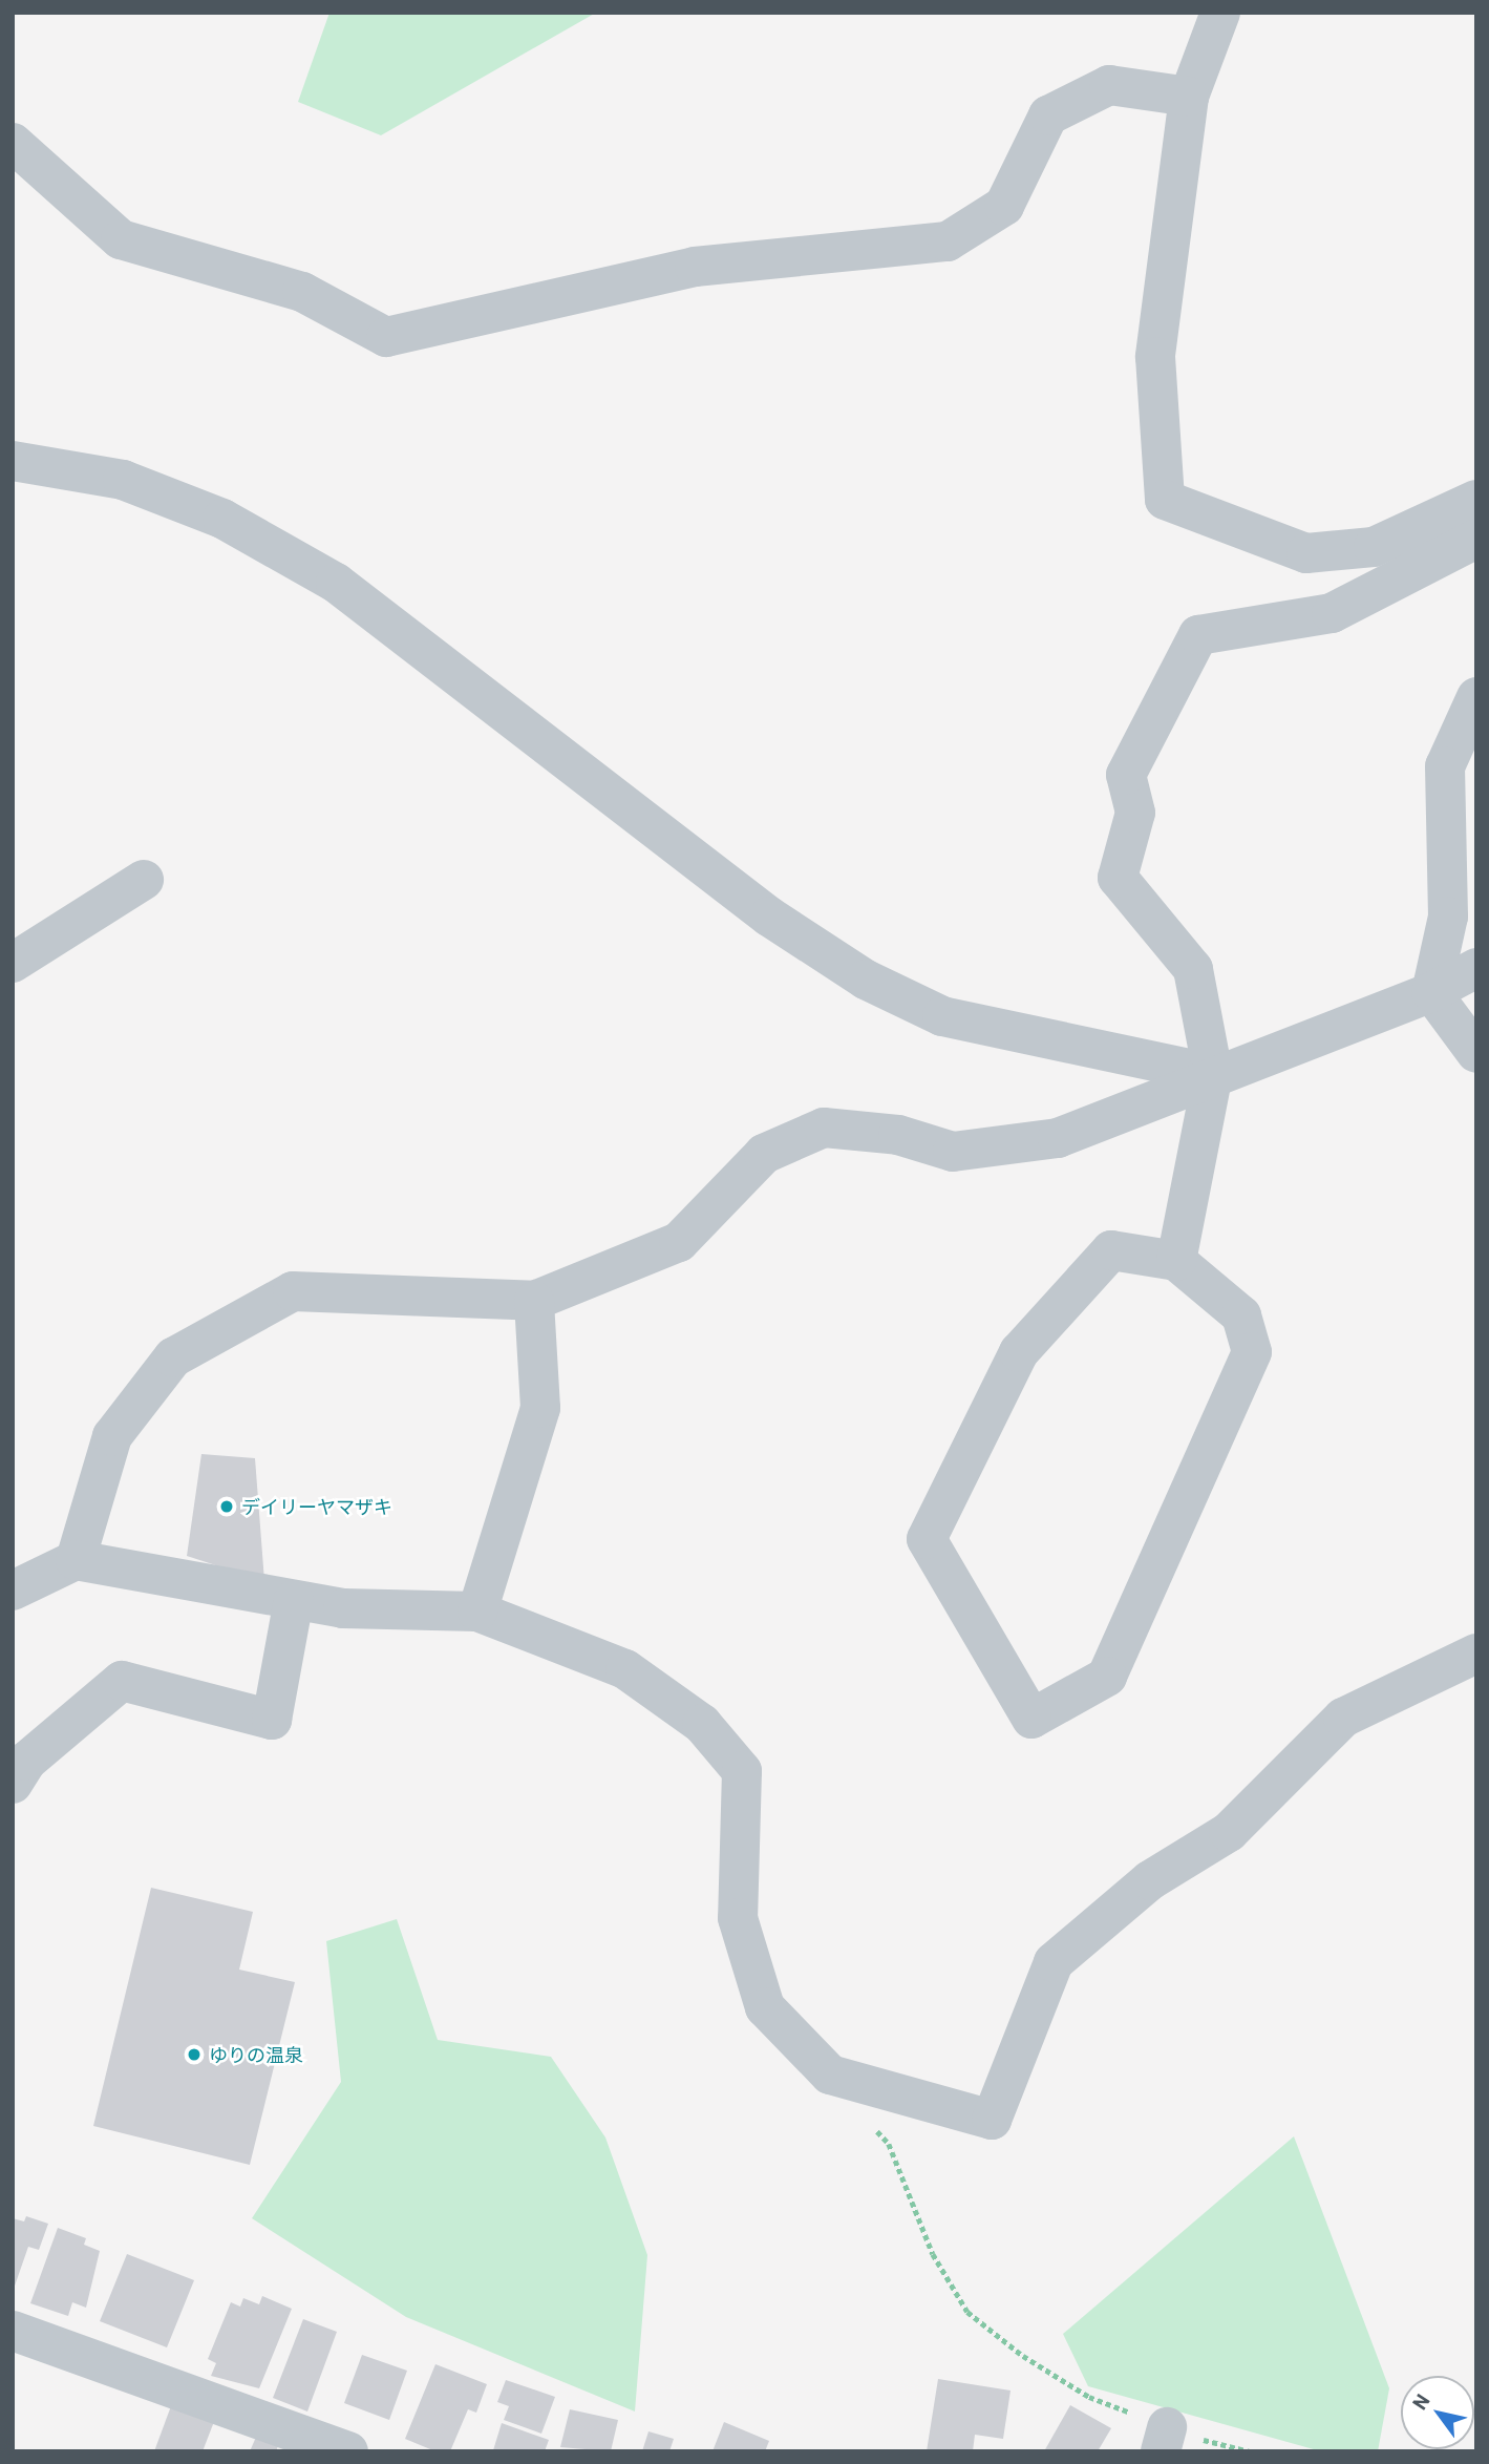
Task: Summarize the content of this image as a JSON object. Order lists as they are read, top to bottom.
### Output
{
  "places": ["デイリーヤマザキ", "ゆりの温泉"],
  "north": "top left"
}
